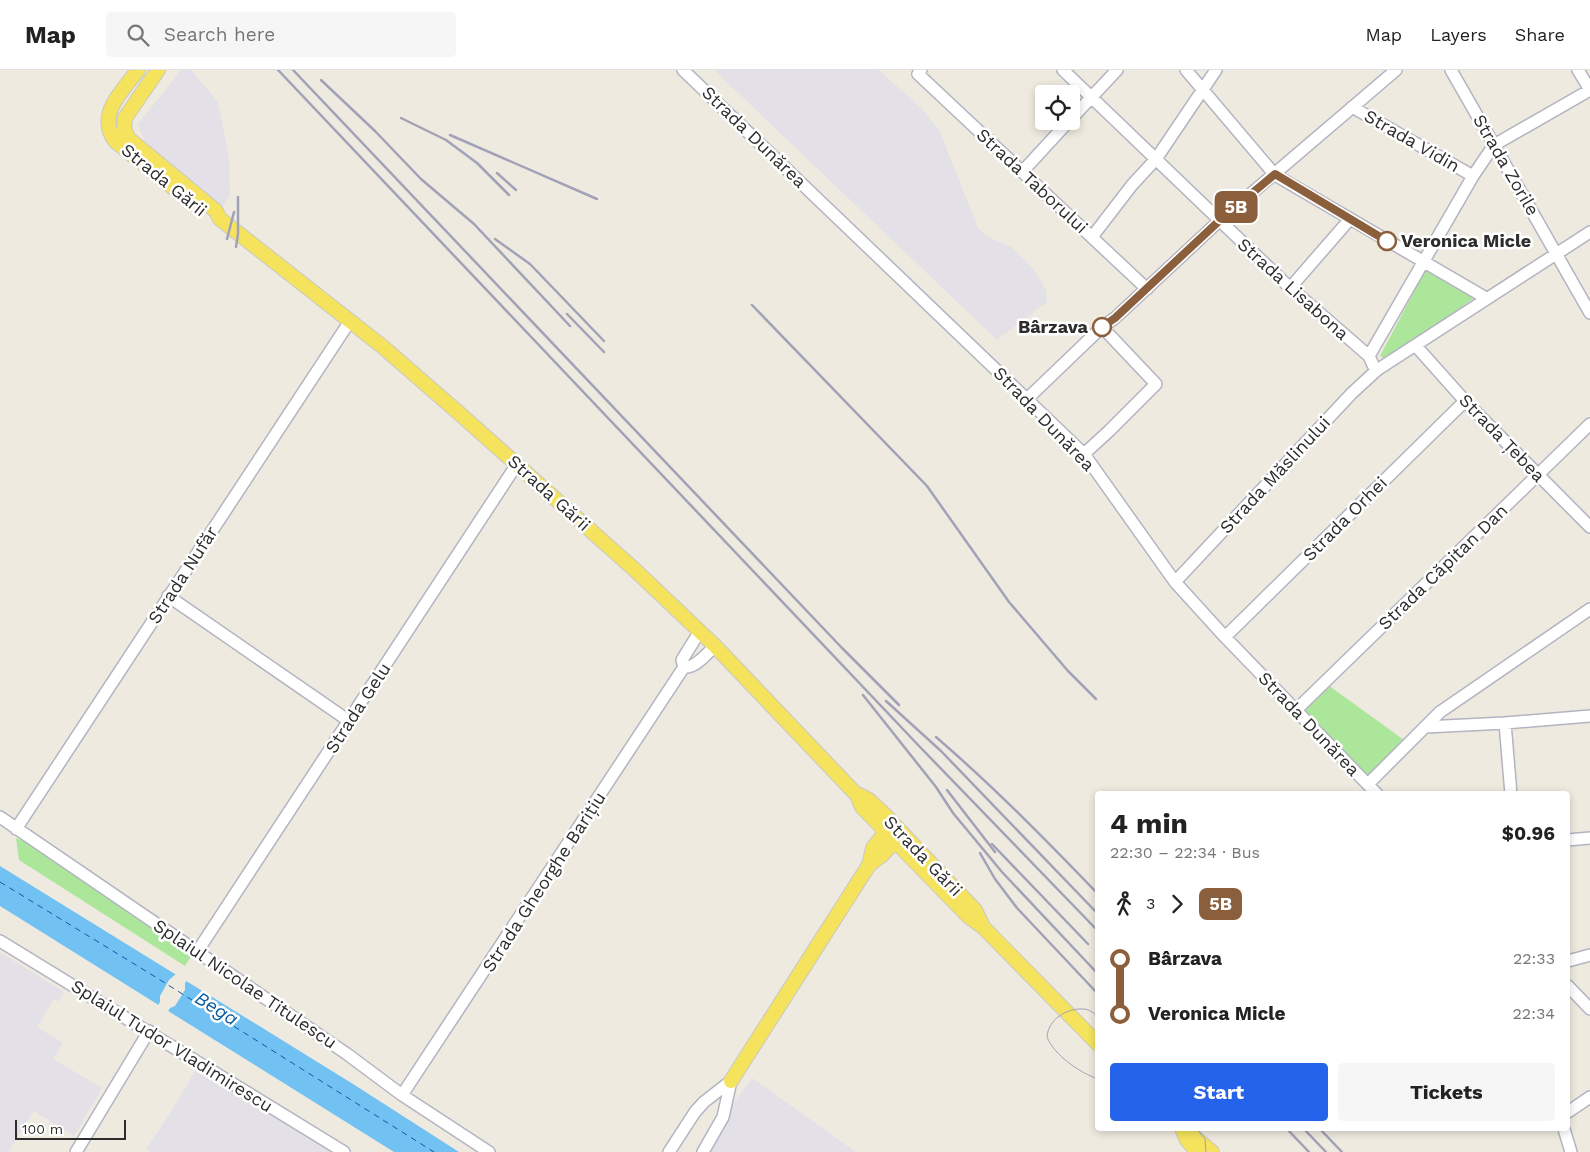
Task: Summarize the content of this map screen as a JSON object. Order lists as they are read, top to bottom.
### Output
{
  "streets": {
    "main road": ["Strada Gării"],
    "street": [
      "Strada Dunărea",
      "Strada Vidin",
      "Strada Zorile",
      "Strada Taborului",
      "Strada Lisabona",
      "Strada Țebea",
      "Strada Măslinului",
      "Strada Orhei",
      "Strada Căpitan Dan",
      "Strada Nufăr",
      "Strada Gelu",
      "Strada Gheorghe Barițiu",
      "Splaiul Nicolae Titulescu",
      "Splaiul Tudor Vladimirescu"
    ]
  },
  "crossings": [
    ["Strada Dunărea", "Strada Măslinului"],
    ["Strada Dunărea", "Strada Orhei"],
    ["Strada Dunărea", "Strada Căpitan Dan"],
    ["Strada Zorile", "Strada Măslinului"],
    ["Strada Gării", "Strada Nufăr"],
    ["Strada Gării", "Strada Gelu"],
    ["Strada Gării", "Strada Gheorghe Barițiu"],
    ["Strada Țebea", "Strada Măslinului"],
    ["Strada Țebea", "Strada Orhei"],
    ["Strada Țebea", "Strada Căpitan Dan"],
    ["Strada Nufăr", "Splaiul Nicolae Titulescu"],
    ["Strada Gelu", "Splaiul Nicolae Titulescu"],
    ["Strada Gheorghe Barițiu", "Splaiul Nicolae Titulescu"]
  ],
  "water": ["Bega"],
  "places": ["Veronica Micle", "Bârzava"],
  "lines": ["bus line 5B"],
  "scale_bar": "100 m",
  "page": {
    "header": "Map",
    "search": "Search here",
    "nav": ["Map", "Layers", "Share"],
    "on_map": "5B",
    "heading": ["4 min", "22:30 – 22:34 · Bus", "$0.96"],
    "legs": ["3", "5B"],
    "list": [
      {
        "name": "Bârzava",
        "value": "22:33"
      },
      {
        "name": "Veronica Micle",
        "value": "22:34"
      }
    ],
    "buttons": ["Start", "Tickets"],
    "scale": "100 m"
  }
}
